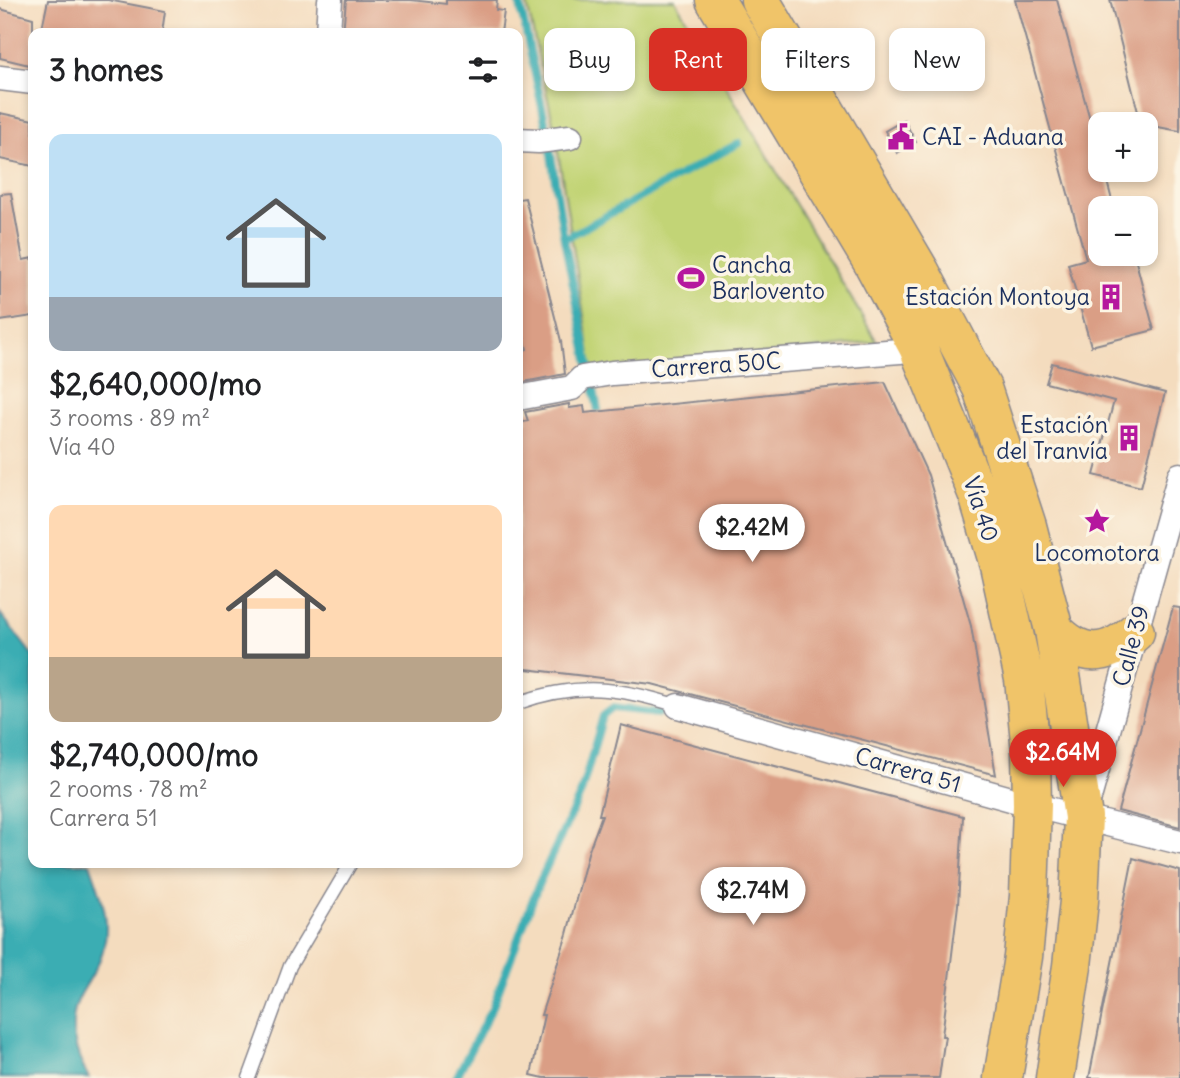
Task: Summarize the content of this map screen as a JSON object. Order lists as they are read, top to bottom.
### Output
{
  "streets": {
    "highway": ["Vía 40"],
    "street": ["Carrera 50C", "Calle 39", "Carrera 51"]
  },
  "crossings": [
    ["Carrera 50C", "Vía 40"],
    ["Vía 40", "Calle 39"],
    ["Vía 40", "Carrera 51"],
    ["Calle 39", "Carrera 51"]
  ],
  "places": {
    "public building": ["CAI - Aduana"],
    "sports": ["Cancha Barlovento"],
    "building": ["Estación Montoya", "Estación del Tranvía"],
    "place": ["Locomotora"]
  },
  "page": {
    "chip": [
      "Buy",
      "Rent",
      "Filters",
      "New"
    ],
    "heading": "3 homes",
    "map_buttons": ["+", "−"],
    "list": [
      {
        "name": "$2,640,000/mo",
        "note": "3 rooms · 89 m² · Vía 40"
      },
      {
        "name": "$2,740,000/mo",
        "note": "2 rooms · 78 m² · Carrera 51"
      }
    ],
    "price": ["$2.42M", "$2.64M", "$2.74M"]
  }
}
